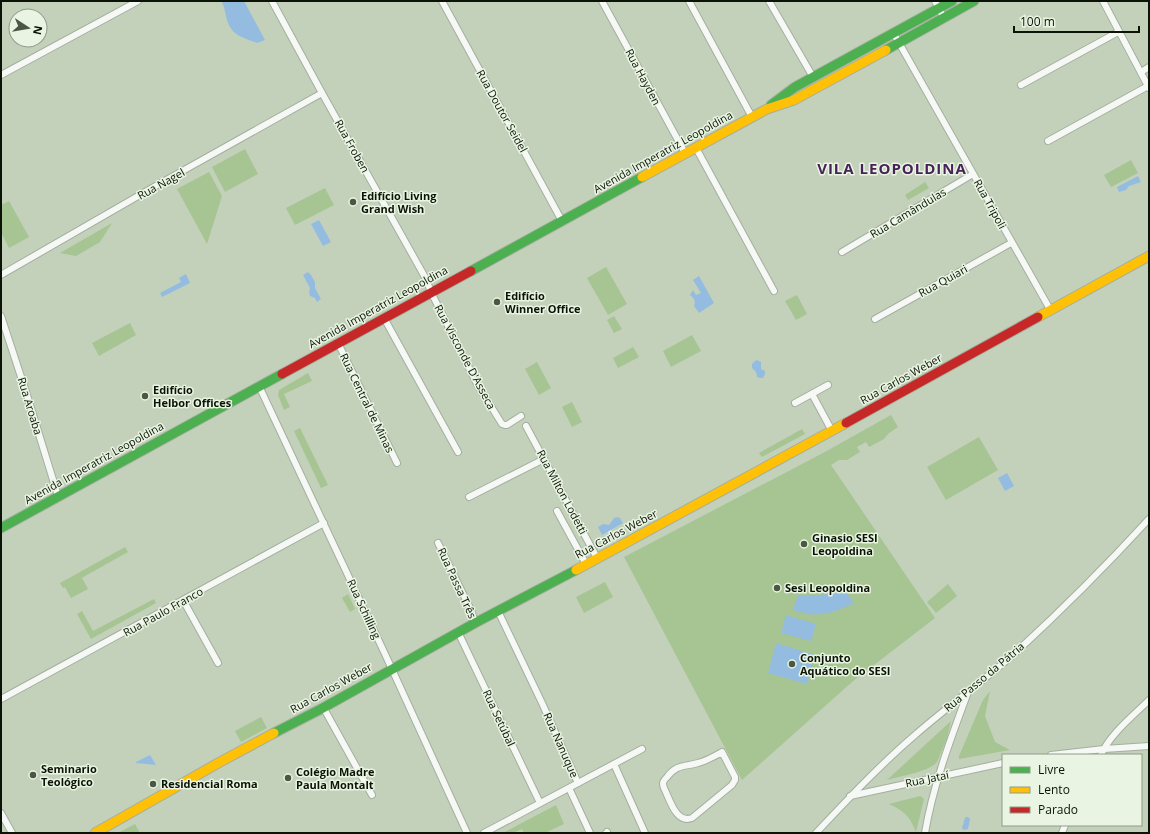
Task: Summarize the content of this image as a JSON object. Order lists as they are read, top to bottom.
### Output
{
  "streets": {
    "main road": ["Avenida Imperatriz Leopoldina", "Rua Carlos Weber"],
    "street": [
      "Rua Hayden",
      "Rua Doutor Seidel",
      "Rua Froben",
      "Rua Nagel",
      "Rua Tripoli",
      "Rua Camândulas",
      "Rua Quiari",
      "Rua Visconde D'Asseca",
      "Rua Central de Minas",
      "Rua Aroaba",
      "Rua Milton Lodetti",
      "Rua Passa Três",
      "Rua Schilling",
      "Rua Paulo Franco",
      "Rua Passo da Pátria",
      "Rua Setúbal",
      "Rua Nanuque",
      "Rua Jataí"
    ]
  },
  "crossings": [
    ["Rua Hayden", "Avenida Imperatriz Leopoldina"],
    ["Rua Doutor Seidel", "Avenida Imperatriz Leopoldina"],
    ["Rua Froben", "Avenida Imperatriz Leopoldina"],
    ["Rua Froben", "Rua Nagel"],
    ["Rua Froben", "Rua Visconde D'Asseca"],
    ["Avenida Imperatriz Leopoldina", "Rua Tripoli"],
    ["Avenida Imperatriz Leopoldina", "Rua Visconde D'Asseca"],
    ["Avenida Imperatriz Leopoldina", "Rua Central de Minas"],
    ["Avenida Imperatriz Leopoldina", "Rua Aroaba"],
    ["Avenida Imperatriz Leopoldina", "Rua Schilling"],
    ["Rua Tripoli", "Rua Camândulas"],
    ["Rua Tripoli", "Rua Quiari"],
    ["Rua Tripoli", "Rua Carlos Weber"],
    ["Rua Carlos Weber", "Rua Milton Lodetti"],
    ["Rua Carlos Weber", "Rua Passa Três"],
    ["Rua Carlos Weber", "Rua Schilling"],
    ["Rua Carlos Weber", "Rua Setúbal"],
    ["Rua Carlos Weber", "Rua Nanuque"],
    ["Rua Schilling", "Rua Paulo Franco"],
    ["Rua Passo da Pátria", "Rua Jataí"],
    ["Rua Setúbal", "Rua Nanuque"]
  ],
  "districts": ["VILA LEOPOLDINA"],
  "places": [
    "Edifício Living Grand Wish",
    "Edifício Winner Office",
    "Edifício Helbor Offices",
    "Ginasio SESI Leopoldina",
    "Sesi Leopoldina",
    "Conjunto Aquático do SESI",
    "Seminario Teológico",
    "Colégio Madre Paula Montalt",
    "Residencial Roma"
  ],
  "legend": ["Livre", "Lento", "Parado"],
  "scale_bar": "100 m",
  "north": "right"
}
